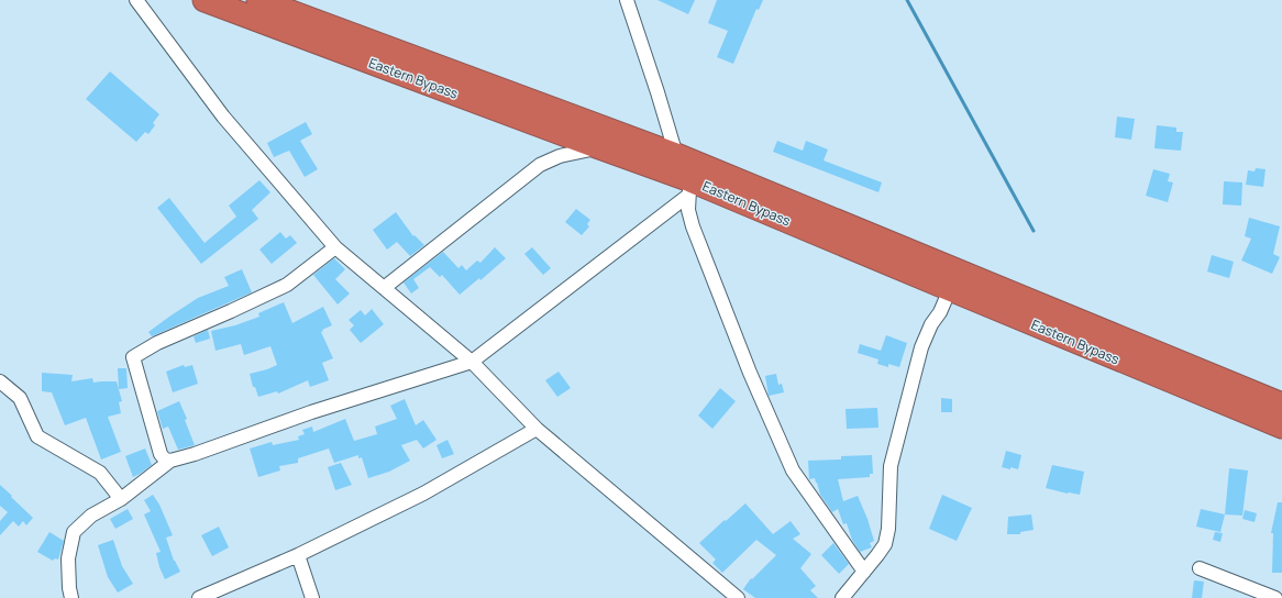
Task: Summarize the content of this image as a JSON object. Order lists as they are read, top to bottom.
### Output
{
  "streets": {
    "highway": ["Eastern Bypass"]
  }
}
